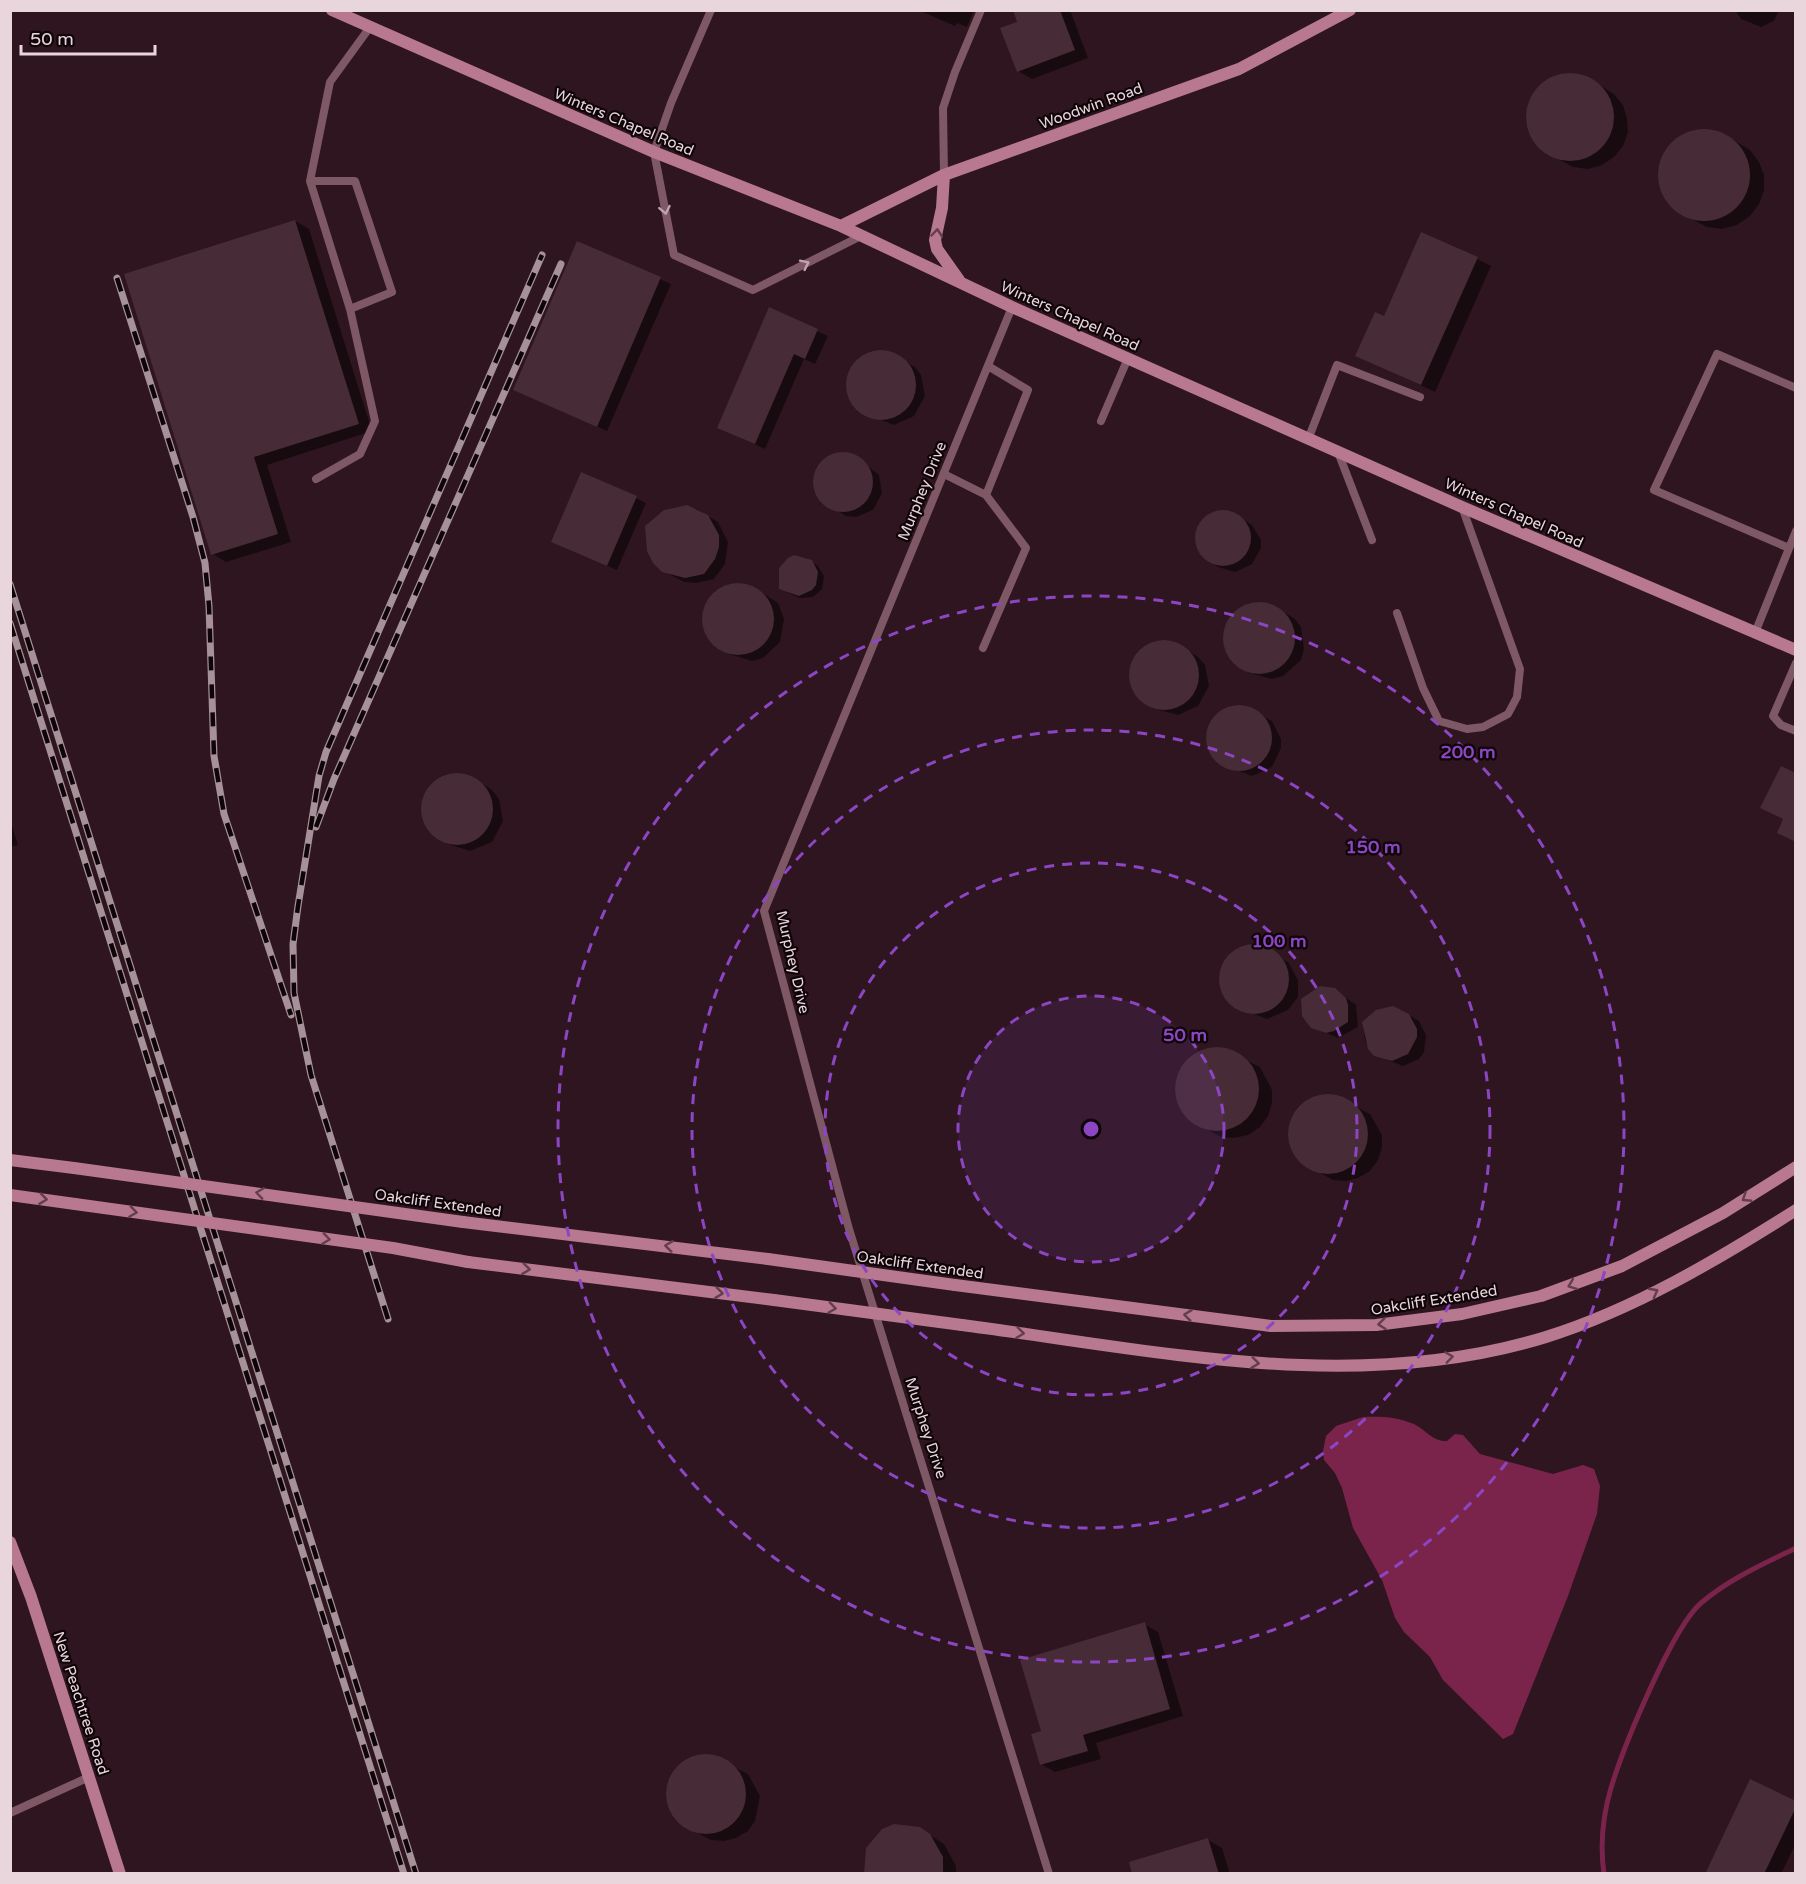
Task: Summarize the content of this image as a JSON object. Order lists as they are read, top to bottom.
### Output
{
  "streets": {
    "main road": [
      "Woodwin Road",
      "Winters Chapel Road",
      "Oakcliff Extended",
      "New Peachtree Road"
    ],
    "lane": ["Murphey Drive"]
  },
  "crossings": [
    ["Woodwin Road", "Winters Chapel Road"],
    ["Winters Chapel Road", "Murphey Drive"]
  ],
  "scale_bar": "50 m",
  "rings": [
    "200 m",
    "150 m",
    "100 m",
    "50 m"
  ]
}
